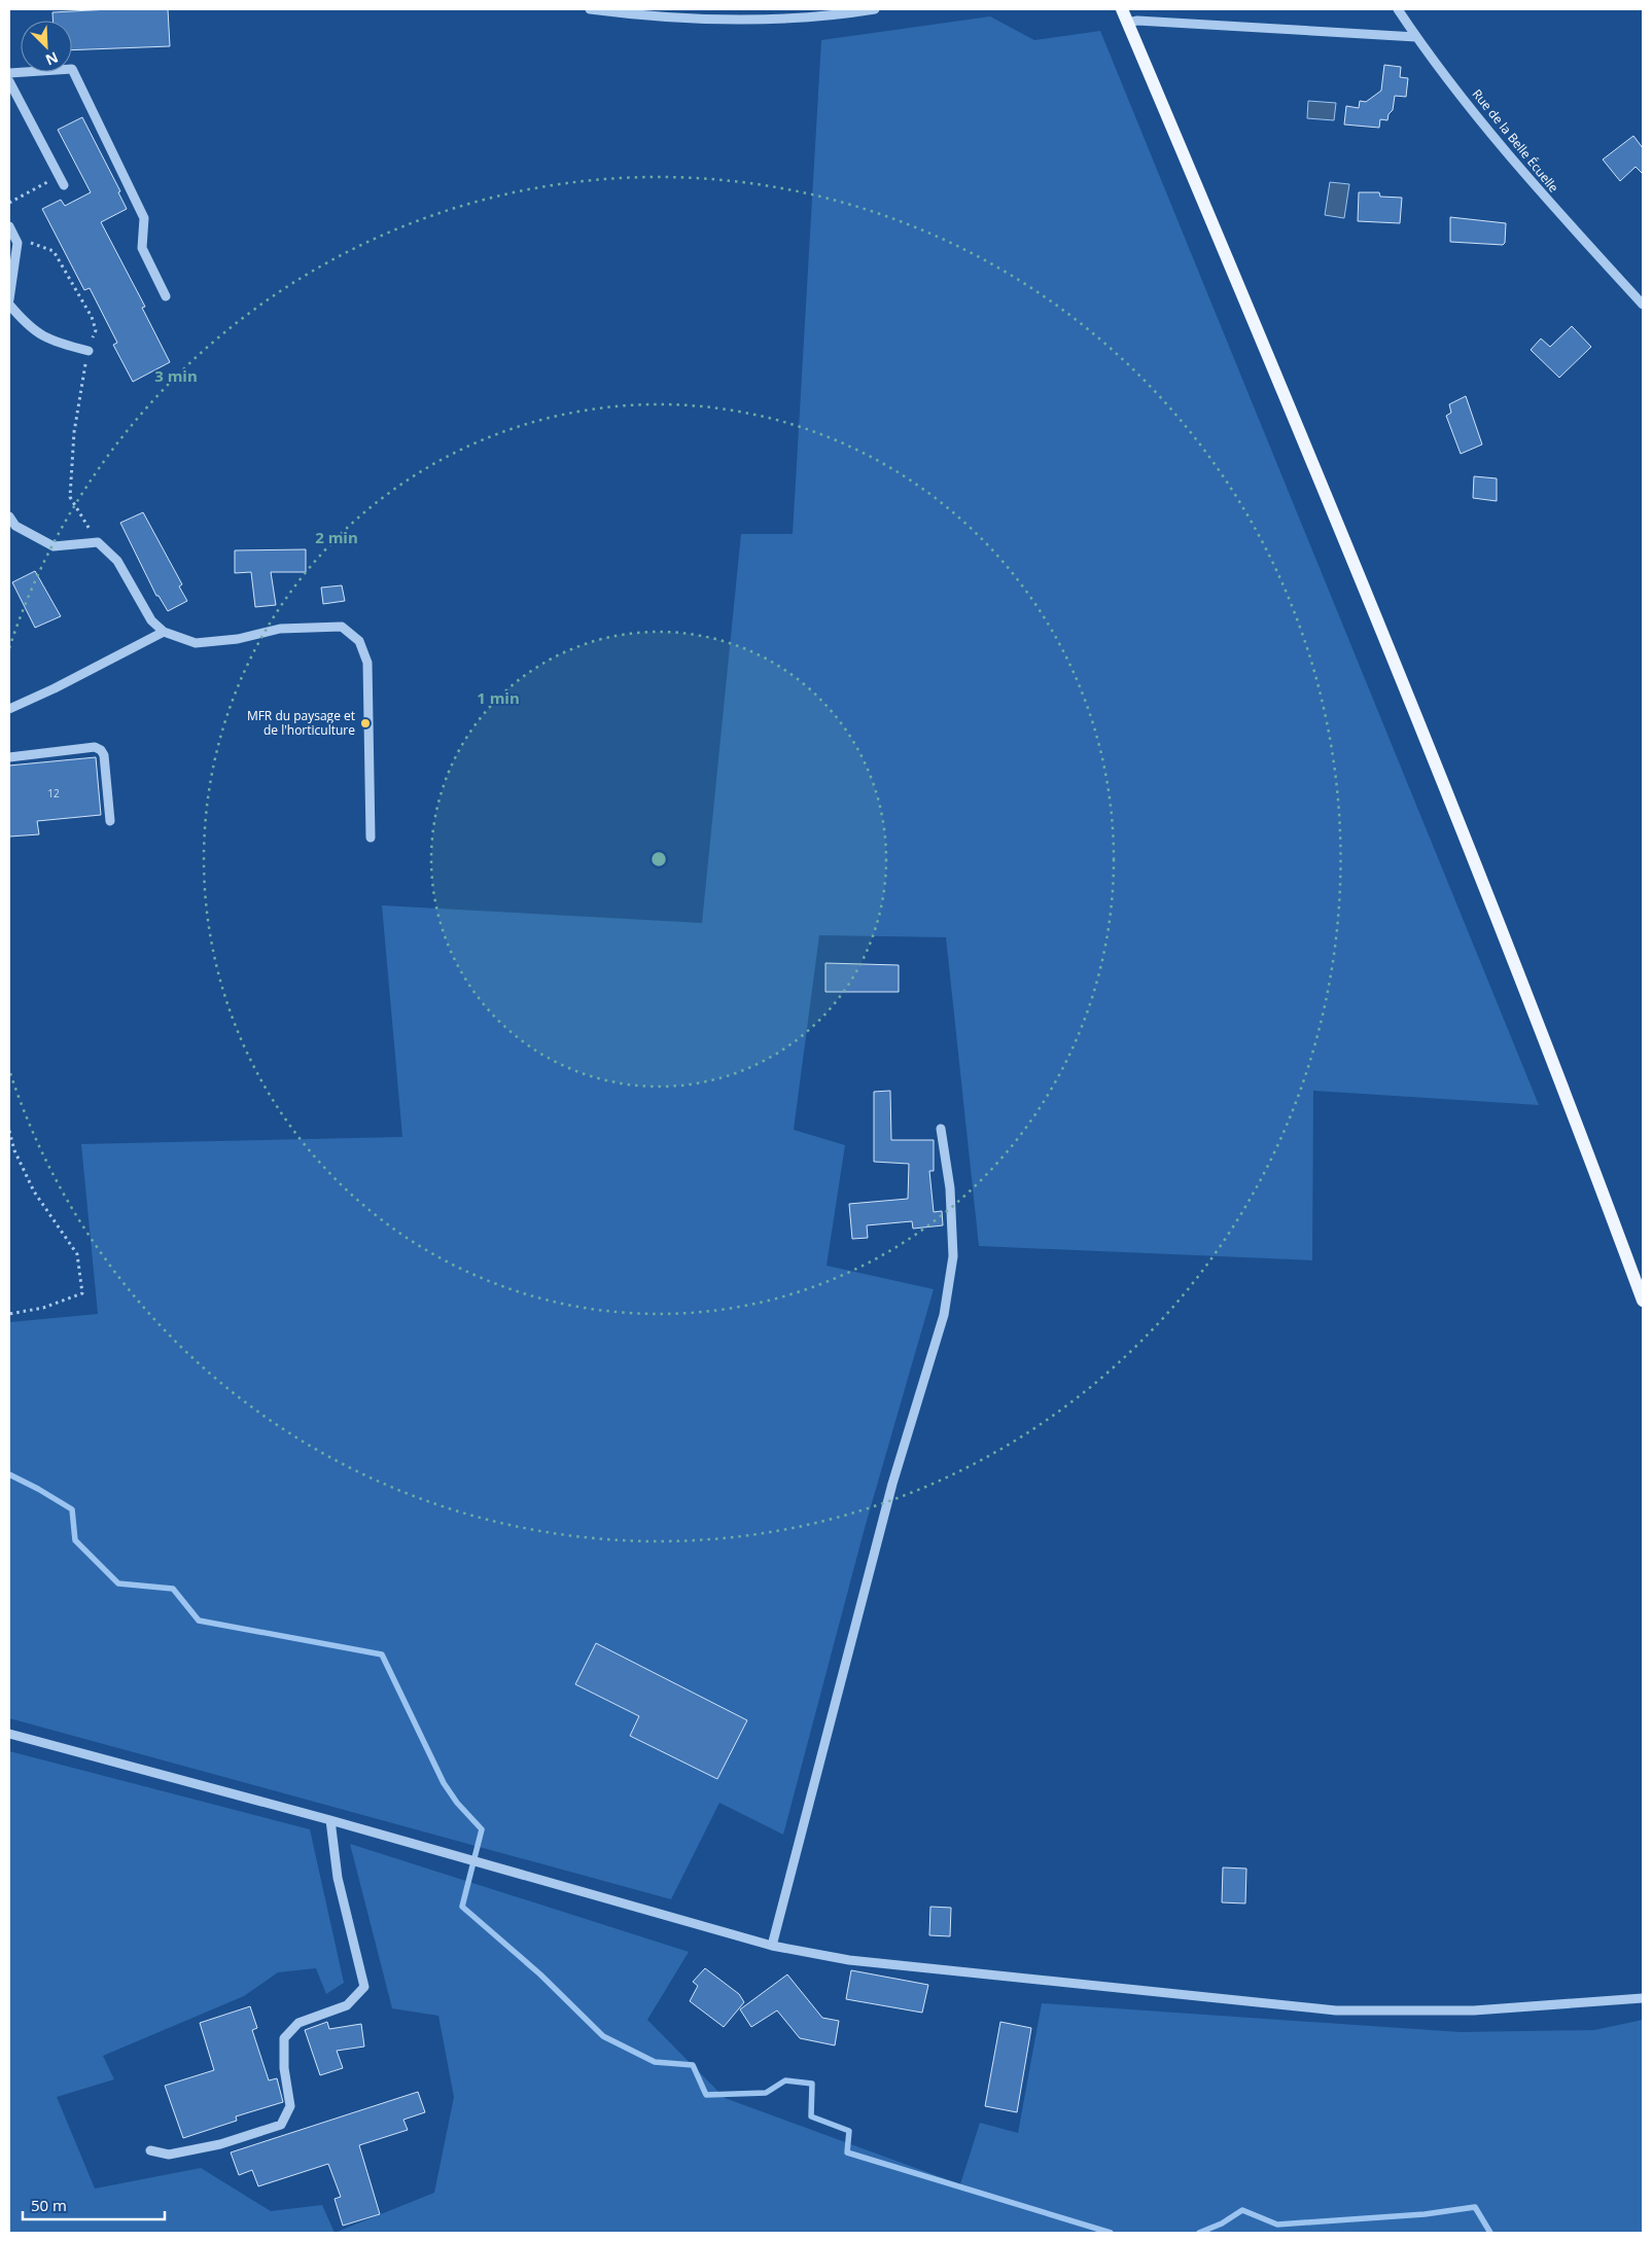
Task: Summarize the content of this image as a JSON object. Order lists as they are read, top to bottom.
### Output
{
  "streets": {
    "street": ["Rue de la Belle Écuelle"]
  },
  "places": ["MFR du paysage et de l'horticulture"],
  "house_numbers": ["12"],
  "scale_bar": "50 m",
  "north": "bottom right",
  "rings": ["3 min", "2 min", "1 min"]
}
